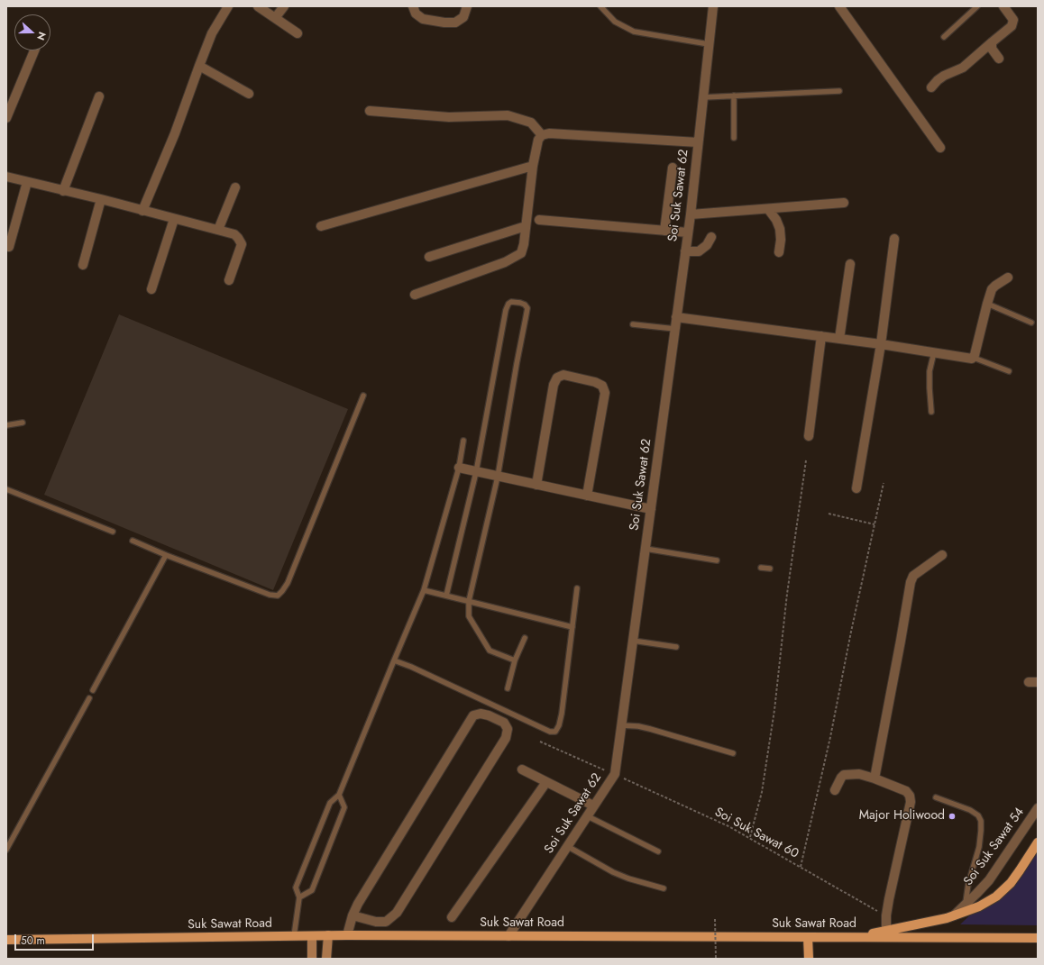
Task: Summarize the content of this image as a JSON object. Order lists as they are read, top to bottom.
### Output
{
  "streets": {
    "main road": ["Suk Sawat Road"],
    "street": ["Soi Suk Sawat 62", "Soi Suk Sawat 54"],
    "path": ["Soi Suk Sawat 60"]
  },
  "crossings": [
    ["Soi Suk Sawat 62", "Soi Suk Sawat 60"],
    ["Soi Suk Sawat 62", "Suk Sawat Road"]
  ],
  "places": ["Major Holiwood"],
  "scale_bar": "50 m",
  "north": "right"
}
